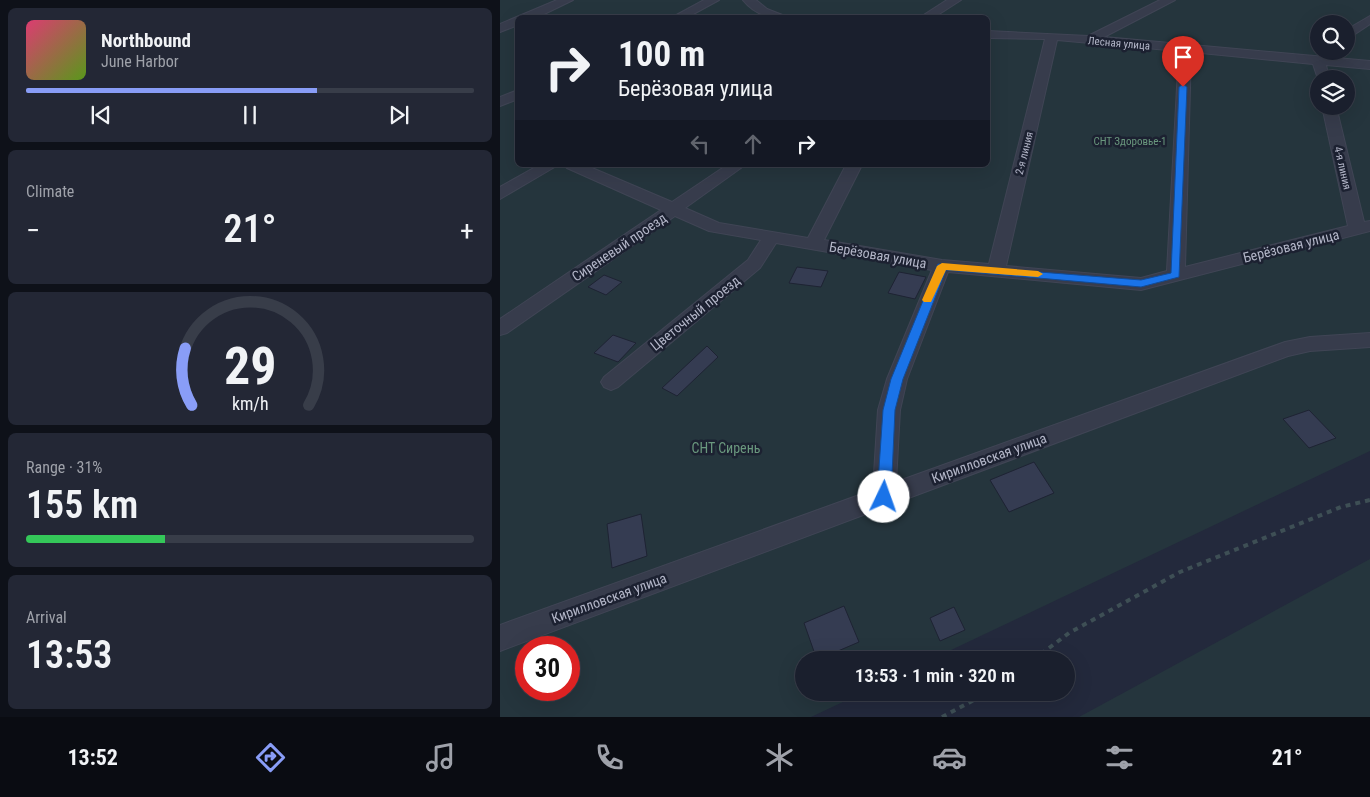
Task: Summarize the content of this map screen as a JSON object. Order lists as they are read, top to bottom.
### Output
{
  "streets": {
    "street": [
      "Лесная улица",
      "2-я линия",
      "4-я линия",
      "Берёзовая улица",
      "Сиреневый проезд",
      "Цветочный проезд",
      "Кирилловская улица"
    ]
  },
  "crossings": [
    ["Лесная улица", "2-я линия"],
    ["2-я линия", "Берёзовая улица"],
    ["4-я линия", "Берёзовая улица"],
    ["Берёзовая улица", "Сиреневый проезд"],
    ["Берёзовая улица", "Цветочный проезд"]
  ],
  "parks": ["СНТ Здоровье-1", "СНТ Сирень"],
  "page": {
    "turn": ["100 m", "Берёзовая улица"],
    "song": ["Northbound", "June Harbor"],
    "tile": [
      "Climate",
      ["Range · 31%", "155 km"],
      ["Arrival", "13:53"]
    ],
    "heat": ["−", "21°", "+"],
    "limit": "30",
    "trip": "13:53 · 1 min · 320 m",
    "tabs": ["13:52", "21°"],
    "gauge": ["29", "km/h"]
  }
}
